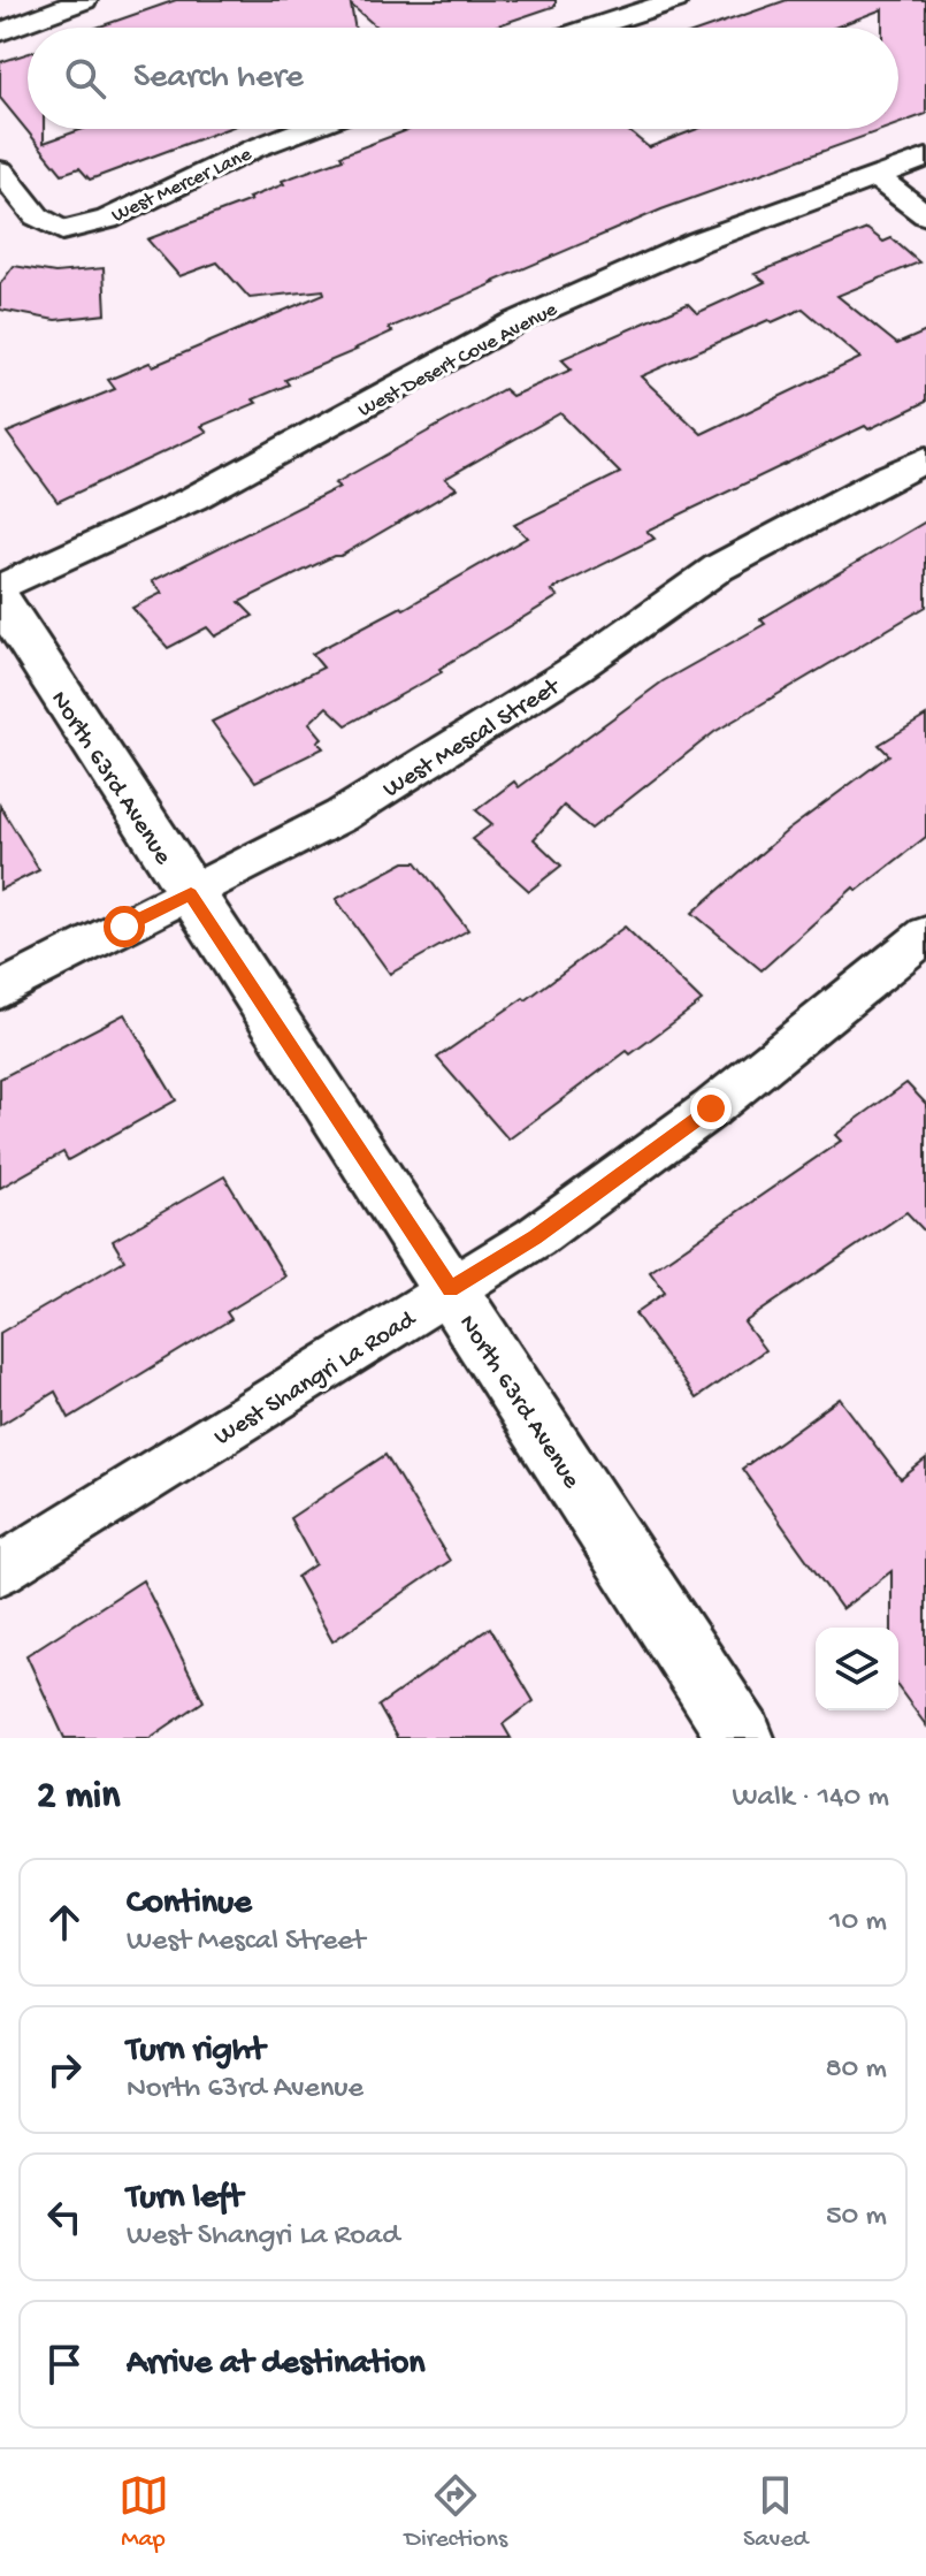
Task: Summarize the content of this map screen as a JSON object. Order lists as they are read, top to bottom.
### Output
{
  "streets": {
    "street": [
      "West Mercer Lane",
      "West Desert Cove Avenue",
      "West Mescal Street",
      "North 63rd Avenue",
      "West Shangri La Road"
    ]
  },
  "crossings": [
    ["West Mescal Street", "North 63rd Avenue"],
    ["North 63rd Avenue", "West Shangri La Road"]
  ],
  "page": {
    "search": "Search here",
    "heading": ["2 min", "Walk · 140 m"],
    "list": [
      ["Continue", "West Mescal Street", "10 m"],
      ["Turn right", "North 63rd Avenue", "80 m"],
      ["Turn left", "West Shangri La Road", "50 m"],
      "Arrive at destination"
    ],
    "nav": ["Map", "Directions", "Saved"]
  }
}
